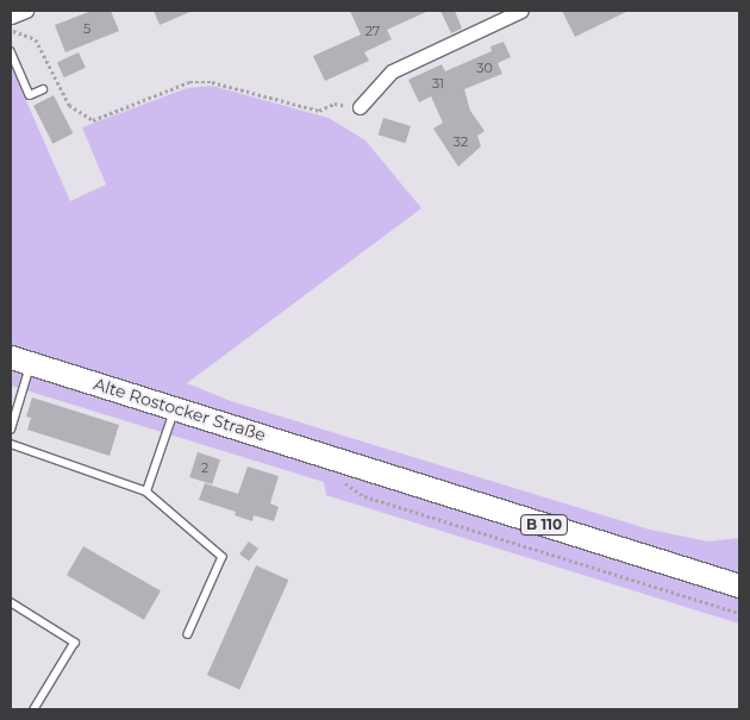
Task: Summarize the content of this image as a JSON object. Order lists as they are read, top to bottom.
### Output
{
  "streets": {
    "main road": ["Alte Rostocker Straße", "B 110"]
  },
  "crossings": [
    ["Alte Rostocker Straße", "B 110"]
  ],
  "house_numbers": [
    "5",
    "27",
    "30",
    "31",
    "32",
    "2"
  ]
}
